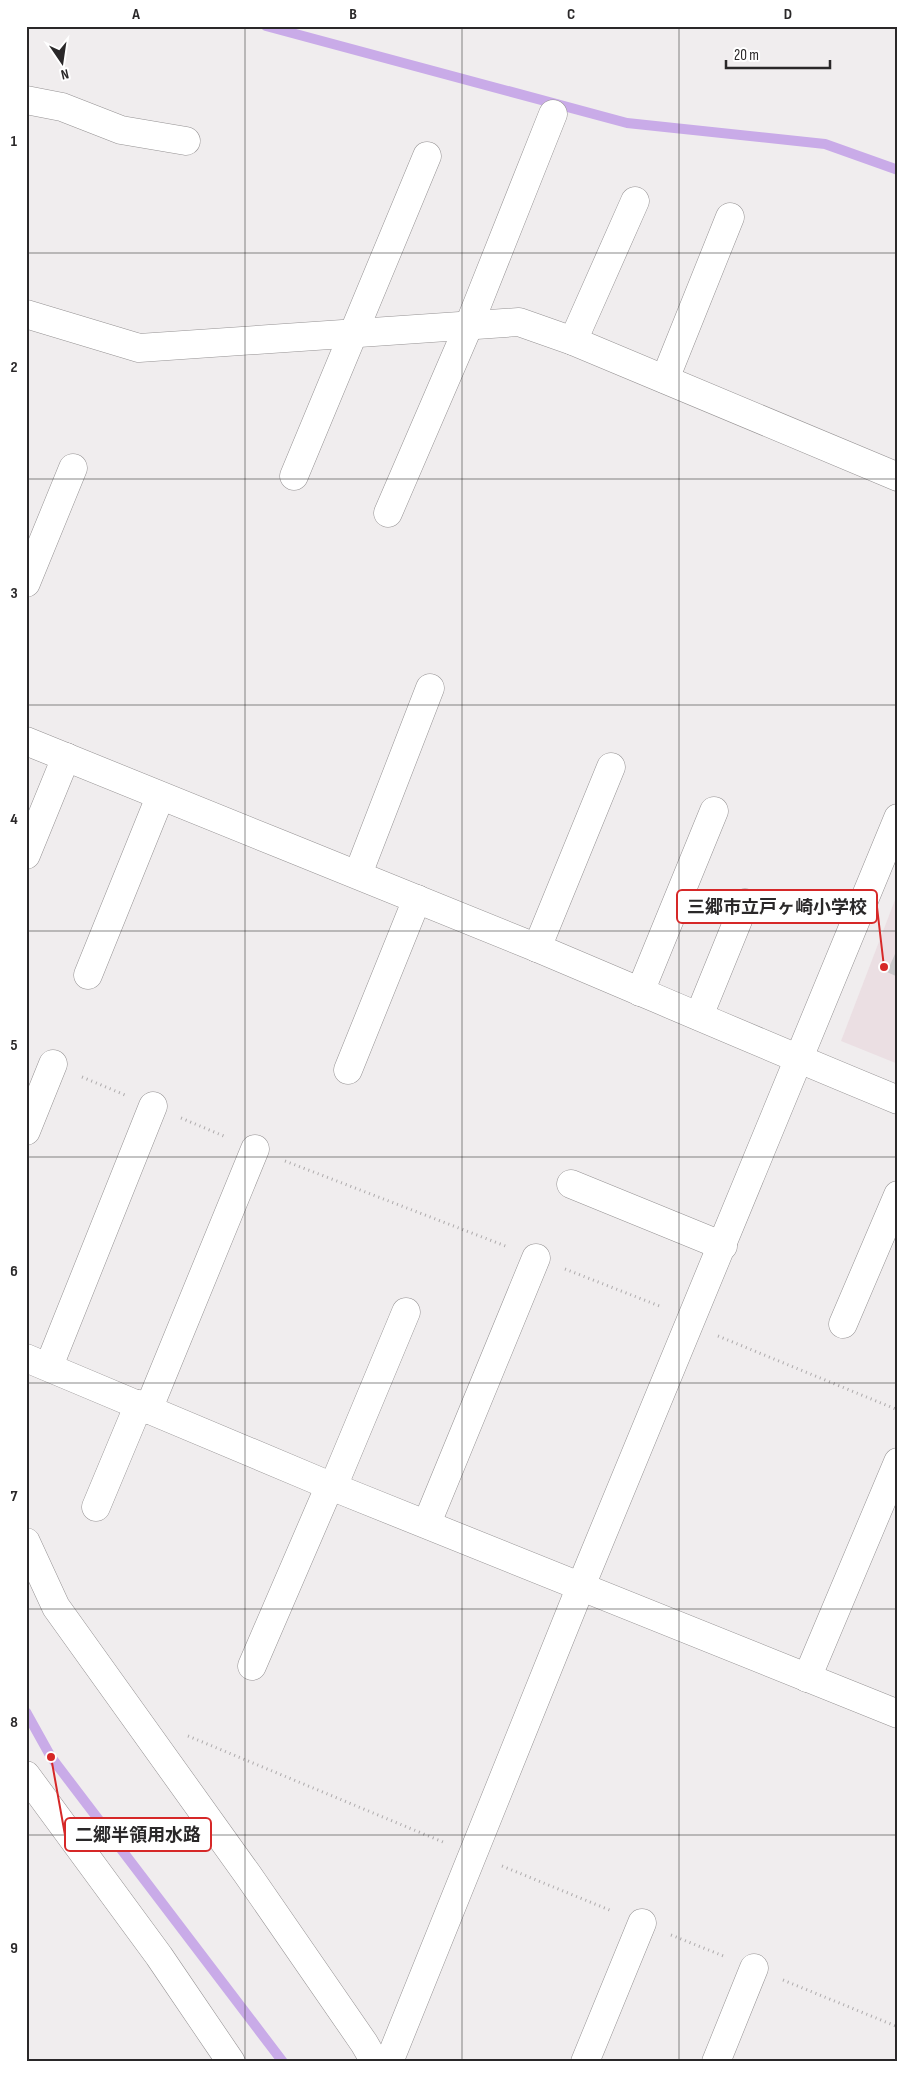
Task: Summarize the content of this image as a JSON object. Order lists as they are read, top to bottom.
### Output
{
  "places": ["三郷市立戸ヶ崎小学校", "二郷半領用水路"],
  "scale_bar": "20 m",
  "north": "bottom",
  "grid": {
    "columns": [
      "A",
      "B",
      "C",
      "D"
    ],
    "rows": [
      "1",
      "2",
      "3",
      "4",
      "5",
      "6",
      "7",
      "8",
      "9"
    ]
  }
}
